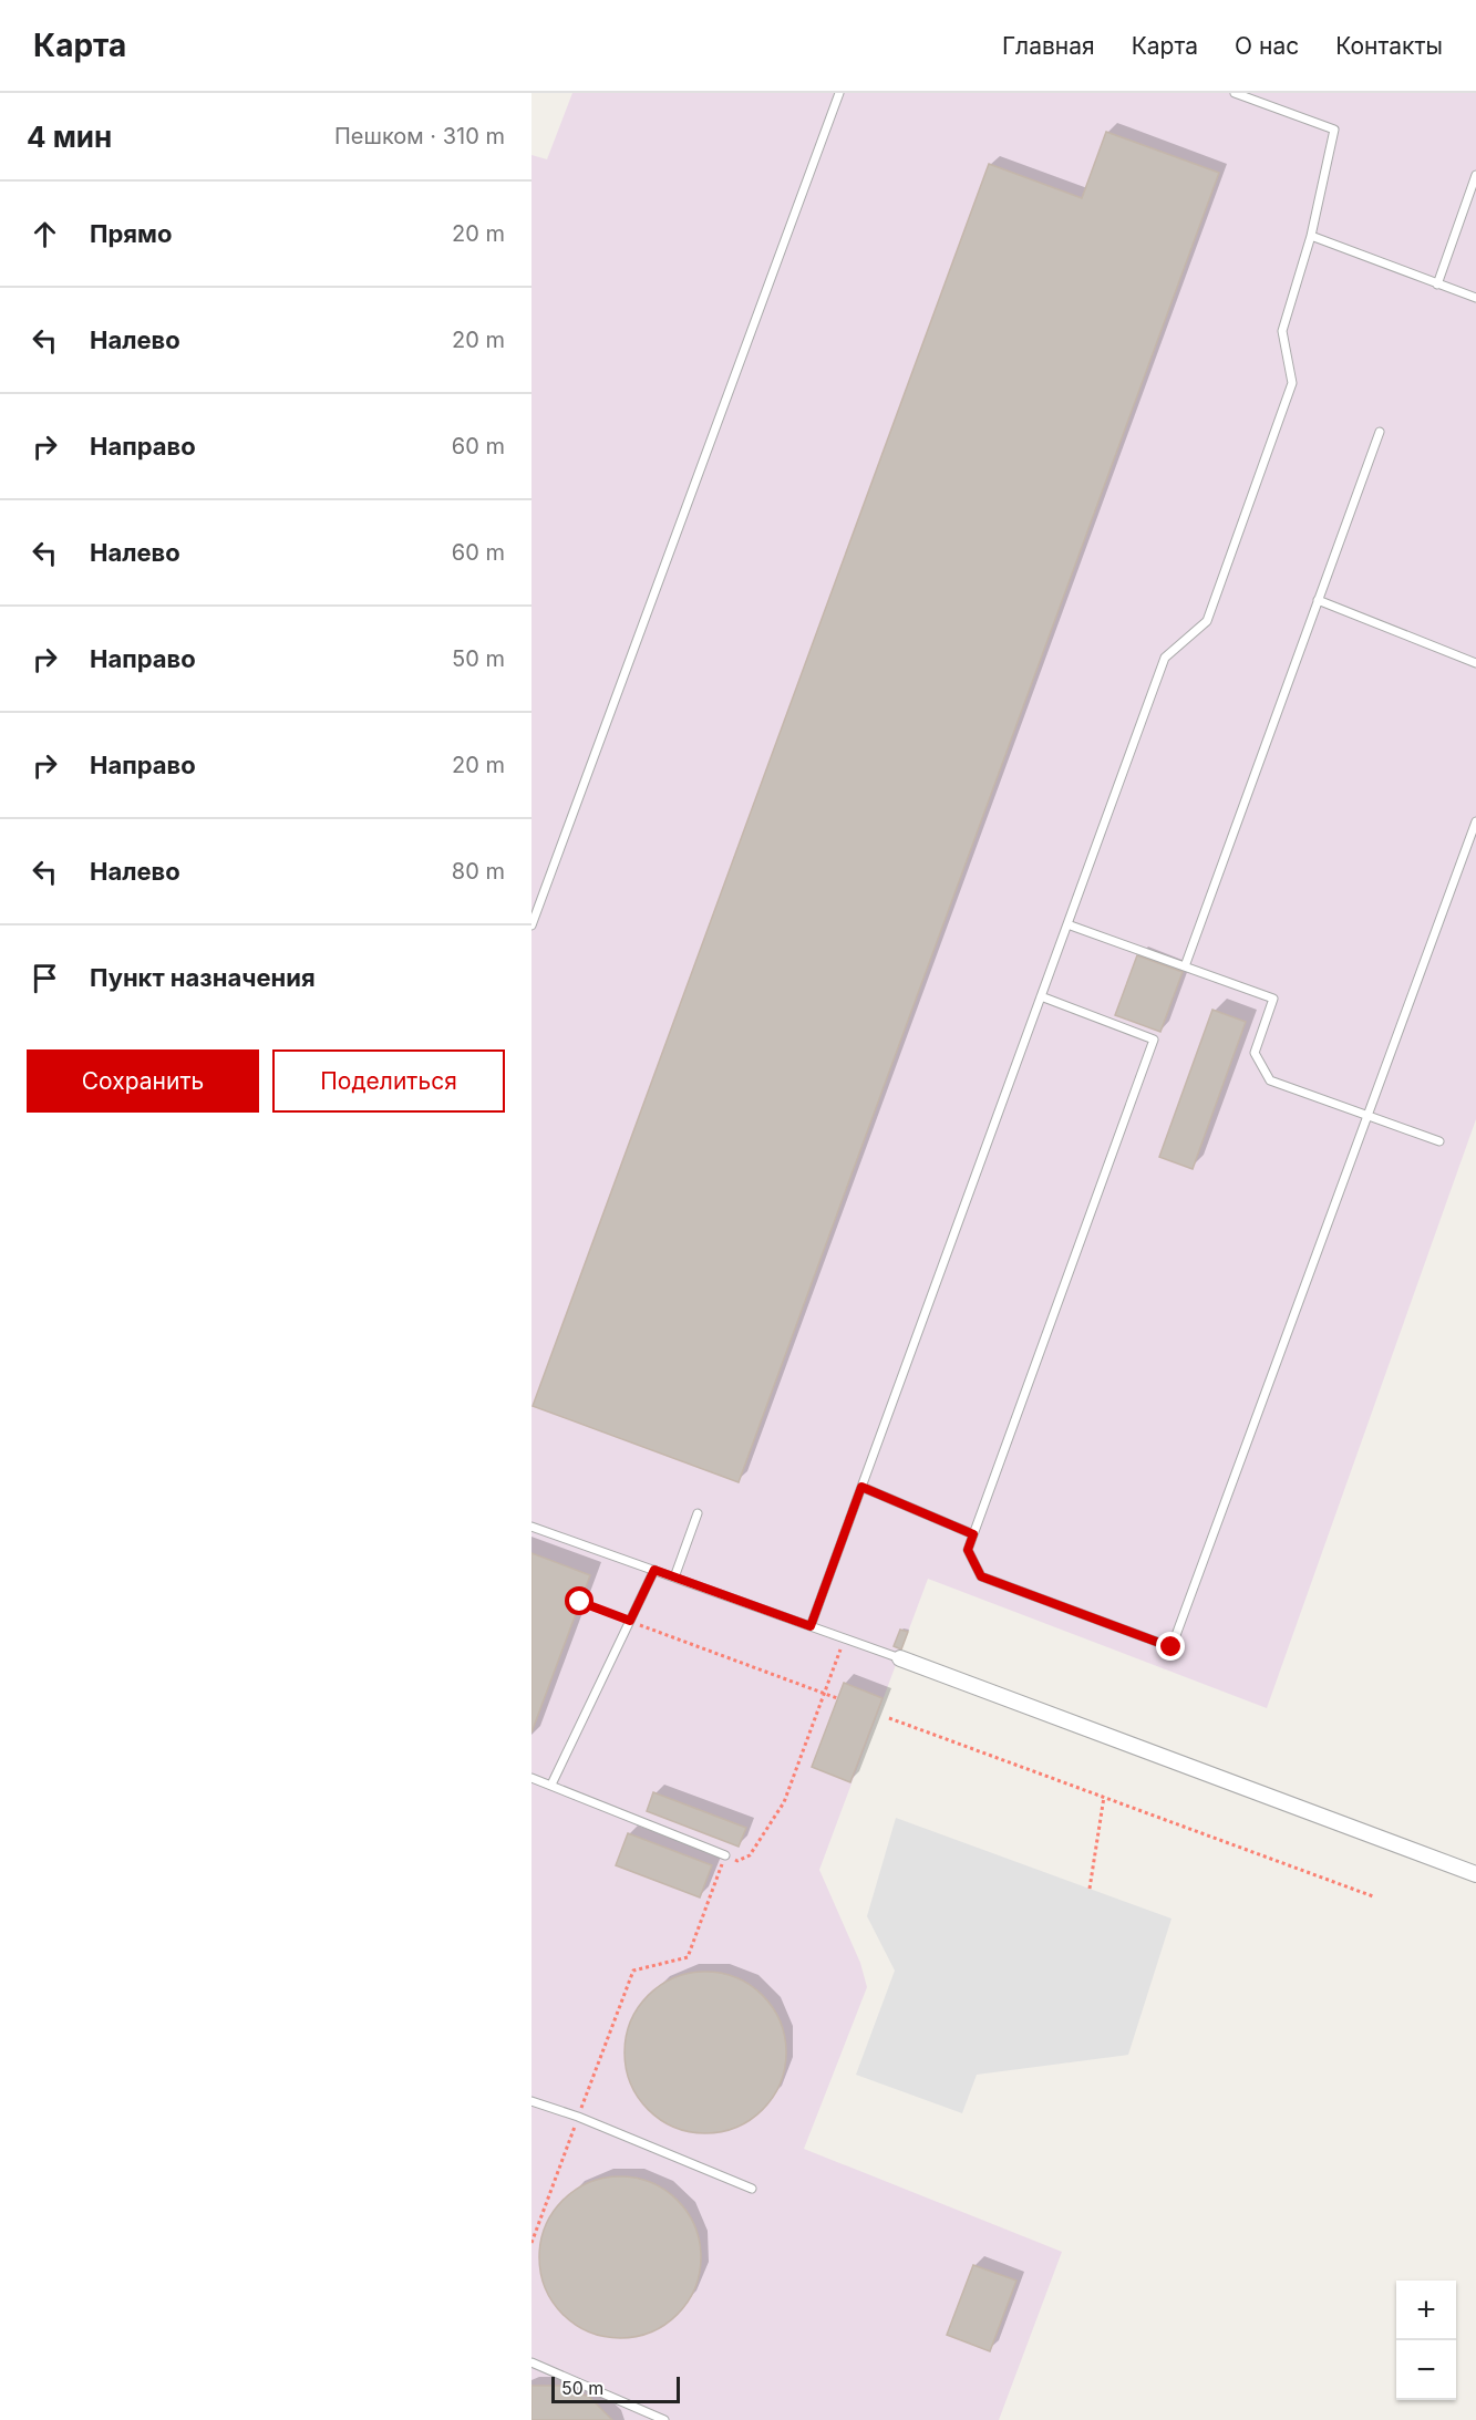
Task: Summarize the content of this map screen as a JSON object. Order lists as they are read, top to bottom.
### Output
{
  "scale_bar": "50 m",
  "page": {
    "header": "Карта",
    "nav": [
      "Главная",
      "Карта",
      "О нас",
      "Контакты"
    ],
    "heading": ["4 мин", "Пешком · 310 m"],
    "list": [
      ["Прямо", "20 m"],
      ["Налево", "20 m"],
      ["Направо", "60 m"],
      ["Налево", "60 m"],
      ["Направо", "50 m"],
      ["Направо", "20 m"],
      ["Налево", "80 m"],
      "Пункт назначения"
    ],
    "buttons": ["Сохранить", "Поделиться"],
    "map_buttons": ["+", "−"],
    "scale": "50 m"
  }
}
